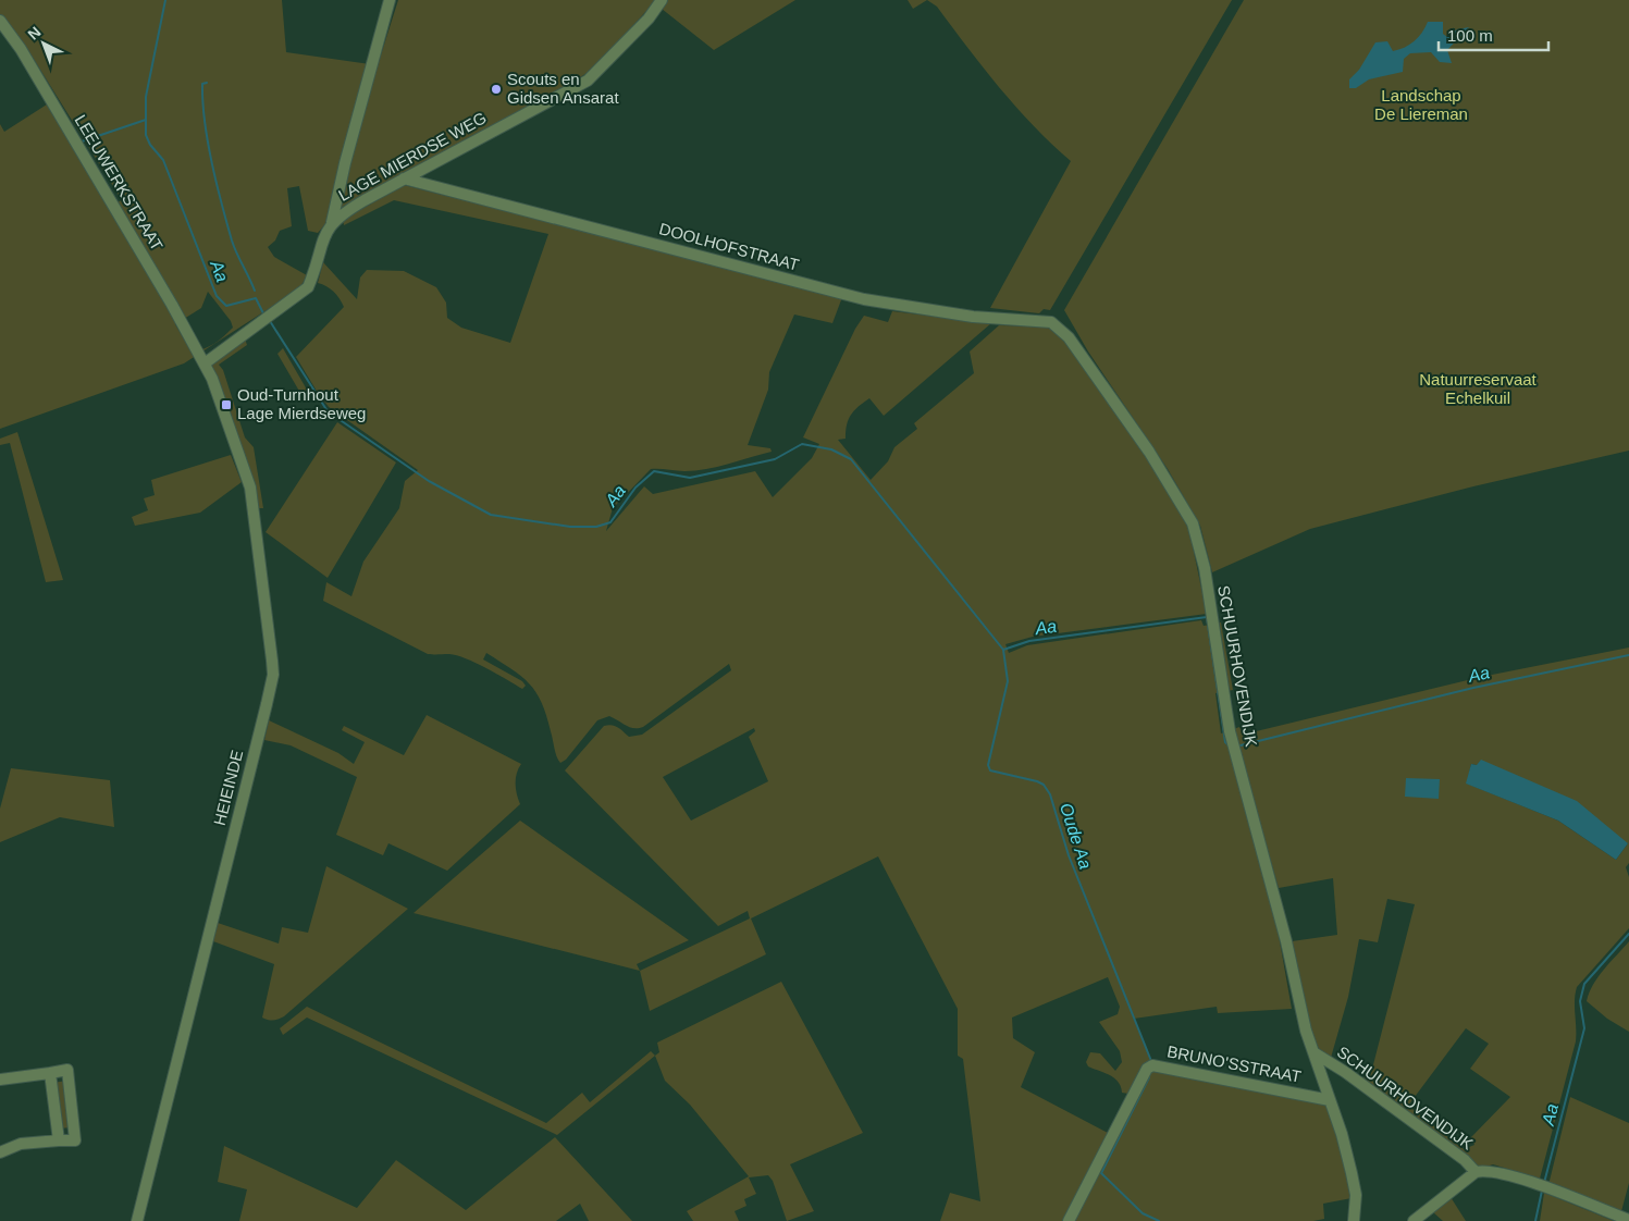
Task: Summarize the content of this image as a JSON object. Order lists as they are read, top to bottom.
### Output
{
  "streets": {
    "street": [
      "LAGE MIERDSE WEG",
      "LEEUWERKSTRAAT",
      "DOOLHOFSTRAAT",
      "SCHUURHOVENDIJK",
      "HEIEINDE",
      "BRUNO'SSTRAAT"
    ]
  },
  "crossings": [
    ["LAGE MIERDSE WEG", "LEEUWERKSTRAAT"],
    ["LAGE MIERDSE WEG", "DOOLHOFSTRAAT"],
    ["LAGE MIERDSE WEG", "HEIEINDE"],
    ["LEEUWERKSTRAAT", "HEIEINDE"],
    ["DOOLHOFSTRAAT", "SCHUURHOVENDIJK"],
    ["SCHUURHOVENDIJK", "BRUNO'SSTRAAT"]
  ],
  "water": ["Aa", "Oude Aa"],
  "parks": ["Landschap De Liereman", "Natuurreservaat Echelkuil"],
  "places": {
    "other": ["Scouts en Gidsen Ansarat"],
    "transit": ["Oud-Turnhout Lage Mierdseweg"]
  },
  "scale_bar": "100 m",
  "north": "top left"
}
